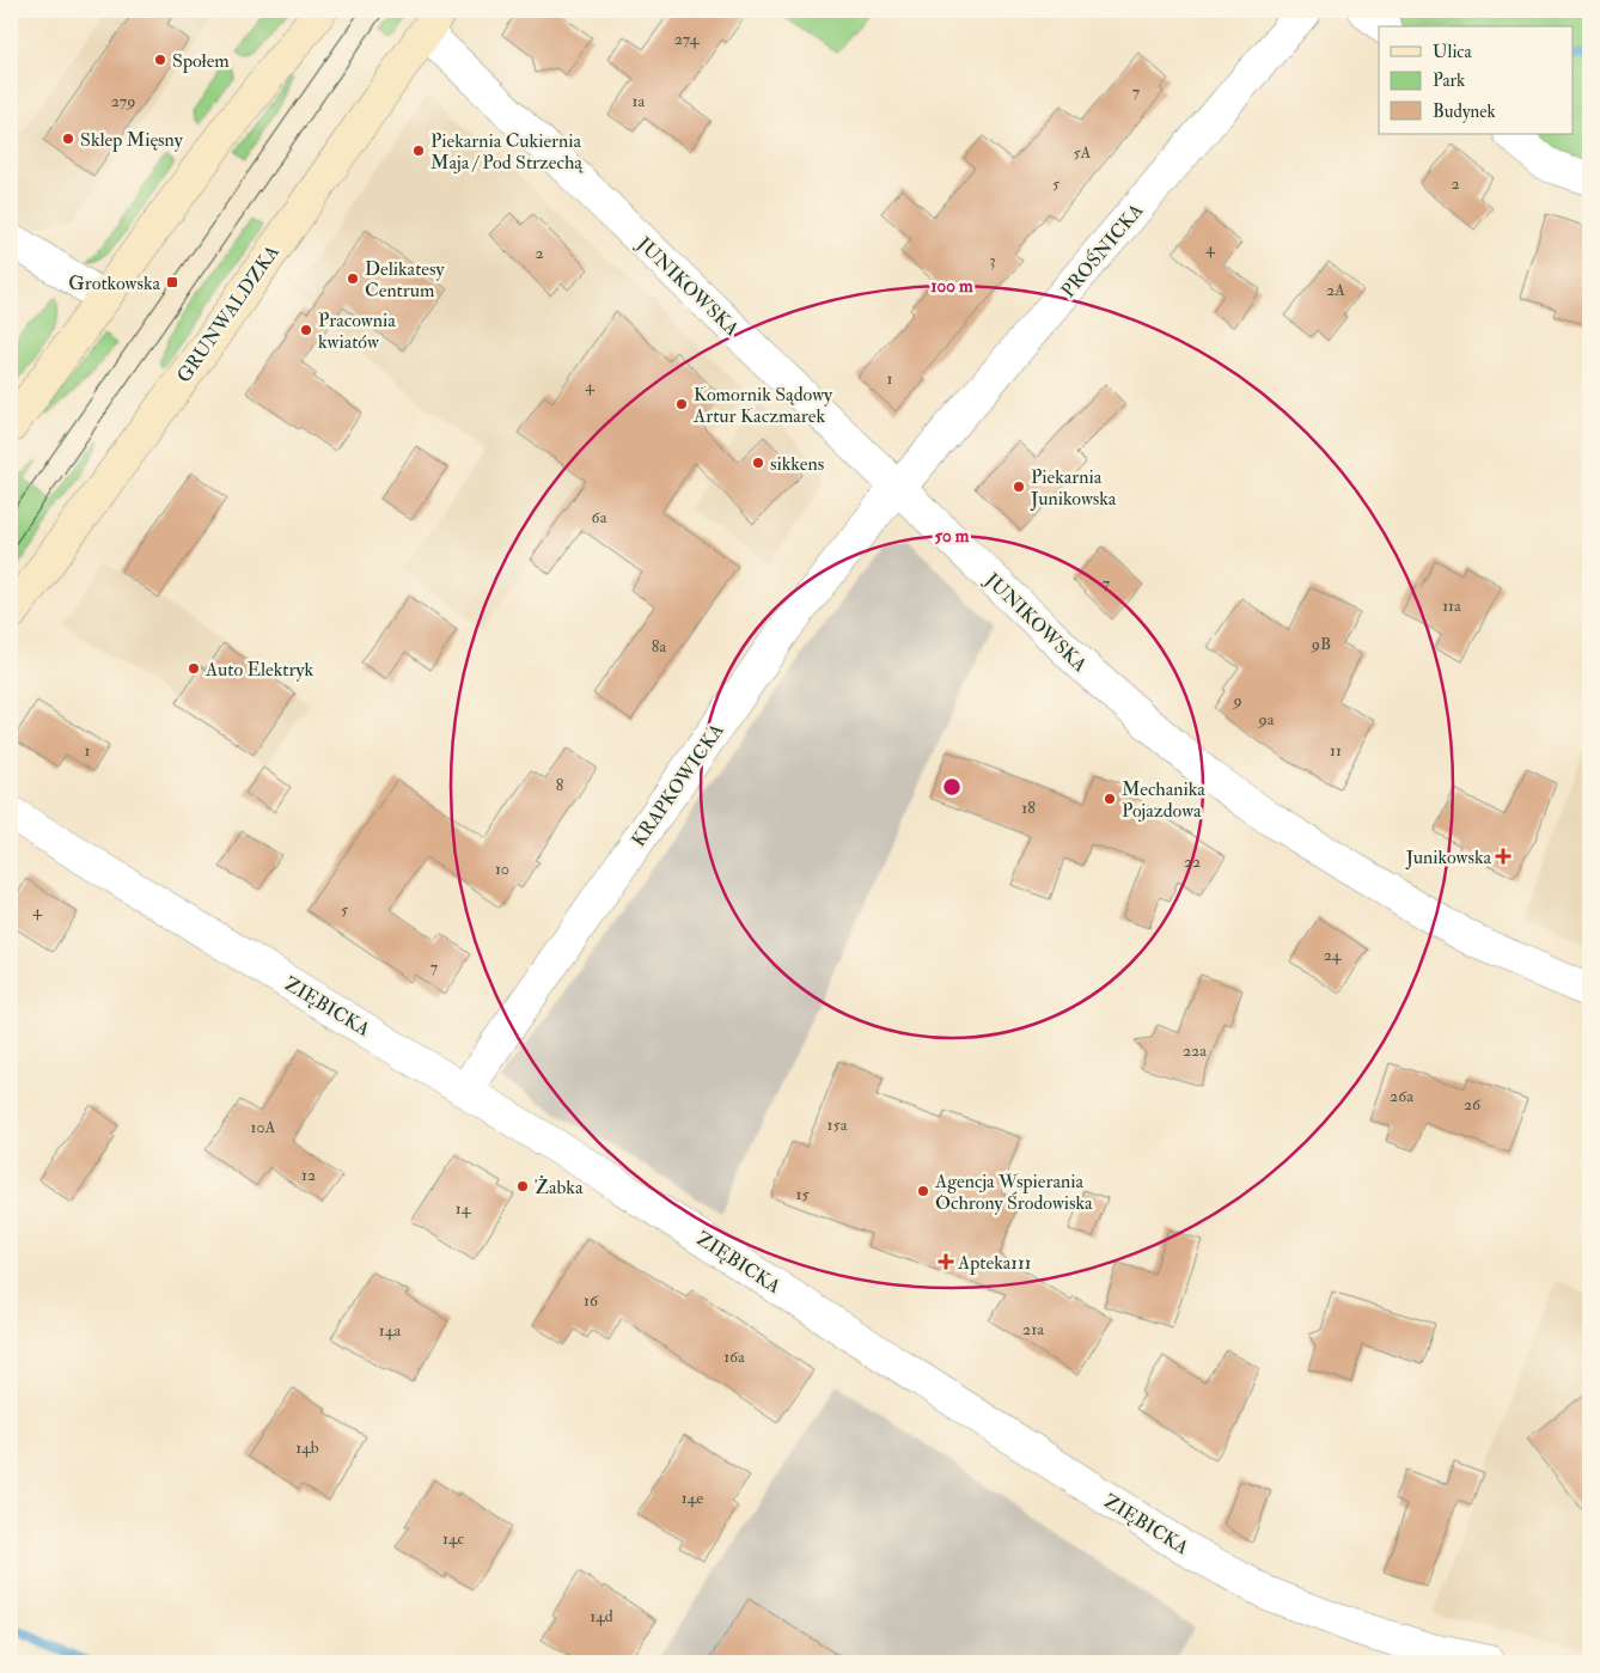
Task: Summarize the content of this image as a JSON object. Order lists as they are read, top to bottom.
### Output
{
  "streets": {
    "street": [
      "PROŚNICKA",
      "JUNIKOWSKA",
      "GRUNWALDZKA",
      "KRAPKOWICKA",
      "ZIĘBICKA"
    ]
  },
  "crossings": [
    ["PROŚNICKA", "JUNIKOWSKA"],
    ["PROŚNICKA", "KRAPKOWICKA"],
    ["JUNIKOWSKA", "GRUNWALDZKA"],
    ["JUNIKOWSKA", "KRAPKOWICKA"],
    ["KRAPKOWICKA", "ZIĘBICKA"]
  ],
  "places": {
    "other": [
      "Społem",
      "Sklep Mięsny",
      "Piekarnia Cukiernia Maja / Pod Strzechą",
      "Delikatesy Centrum",
      "Pracownia kwiatów",
      "Komornik Sądowy Artur Kaczmarek",
      "sikkens",
      "Piekarnia Junikowska",
      "Auto Elektryk",
      "Mechanika Pojazdowa",
      "Żabka",
      "Agencja Wspierania Ochrony Środowiska"
    ],
    "transit": ["Grotkowska"],
    "health": ["Junikowska", "Apteka111"]
  },
  "house_numbers": [
    "274",
    "7",
    "279",
    "1a",
    "5A",
    "5",
    "2",
    "4",
    "2",
    "3",
    "2A",
    "1",
    "4",
    "6a",
    "7",
    "11a",
    "9B",
    "8a",
    "9",
    "9a",
    "1",
    "11",
    "8",
    "18",
    "22",
    "10",
    "5",
    "4",
    "24",
    "7",
    "22a",
    "26a",
    "26",
    "15a",
    "10A",
    "12",
    "15",
    "14",
    "16",
    "21a",
    "14a",
    "16a",
    "14b",
    "14e",
    "14c",
    "14d"
  ],
  "legend": ["Ulica", "Park", "Budynek"],
  "rings": ["100 m", "50 m"]
}
